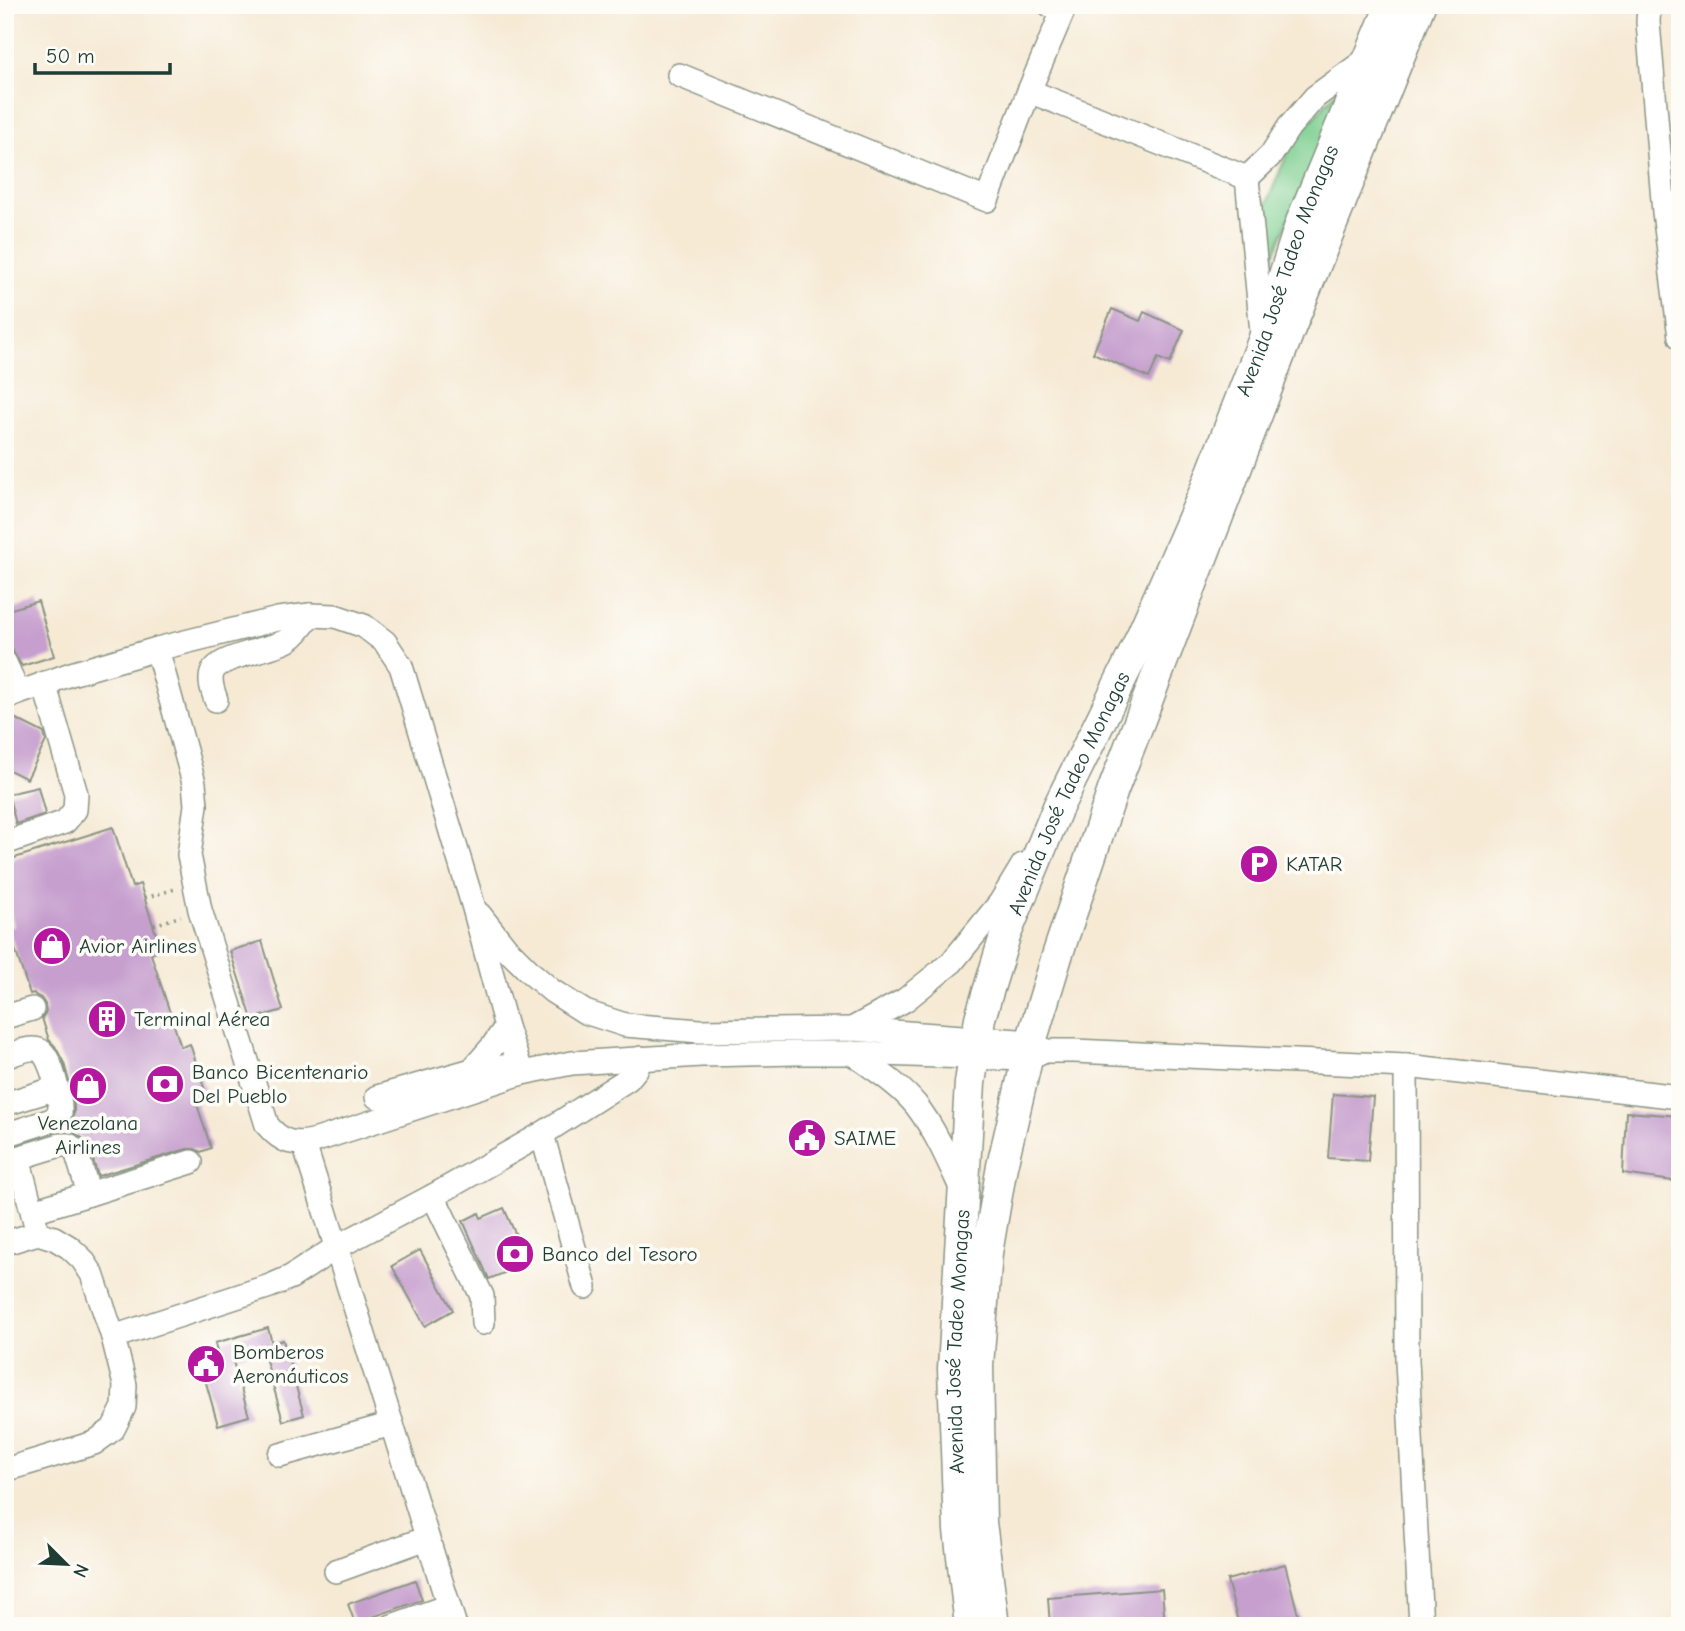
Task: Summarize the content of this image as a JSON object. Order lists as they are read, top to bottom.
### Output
{
  "streets": {
    "main road": ["Avenida José Tadeo Monagas"]
  },
  "places": {
    "parking": ["KATAR"],
    "shop": ["Avior Airlines", "Venezolana Airlines"],
    "building": ["Terminal Aérea"],
    "bank": ["Banco Bicentenario Del Pueblo", "Banco del Tesoro"],
    "public building": ["SAIME", "Bomberos Aeronáuticos"]
  },
  "scale_bar": "50 m",
  "north": "bottom right"
}
